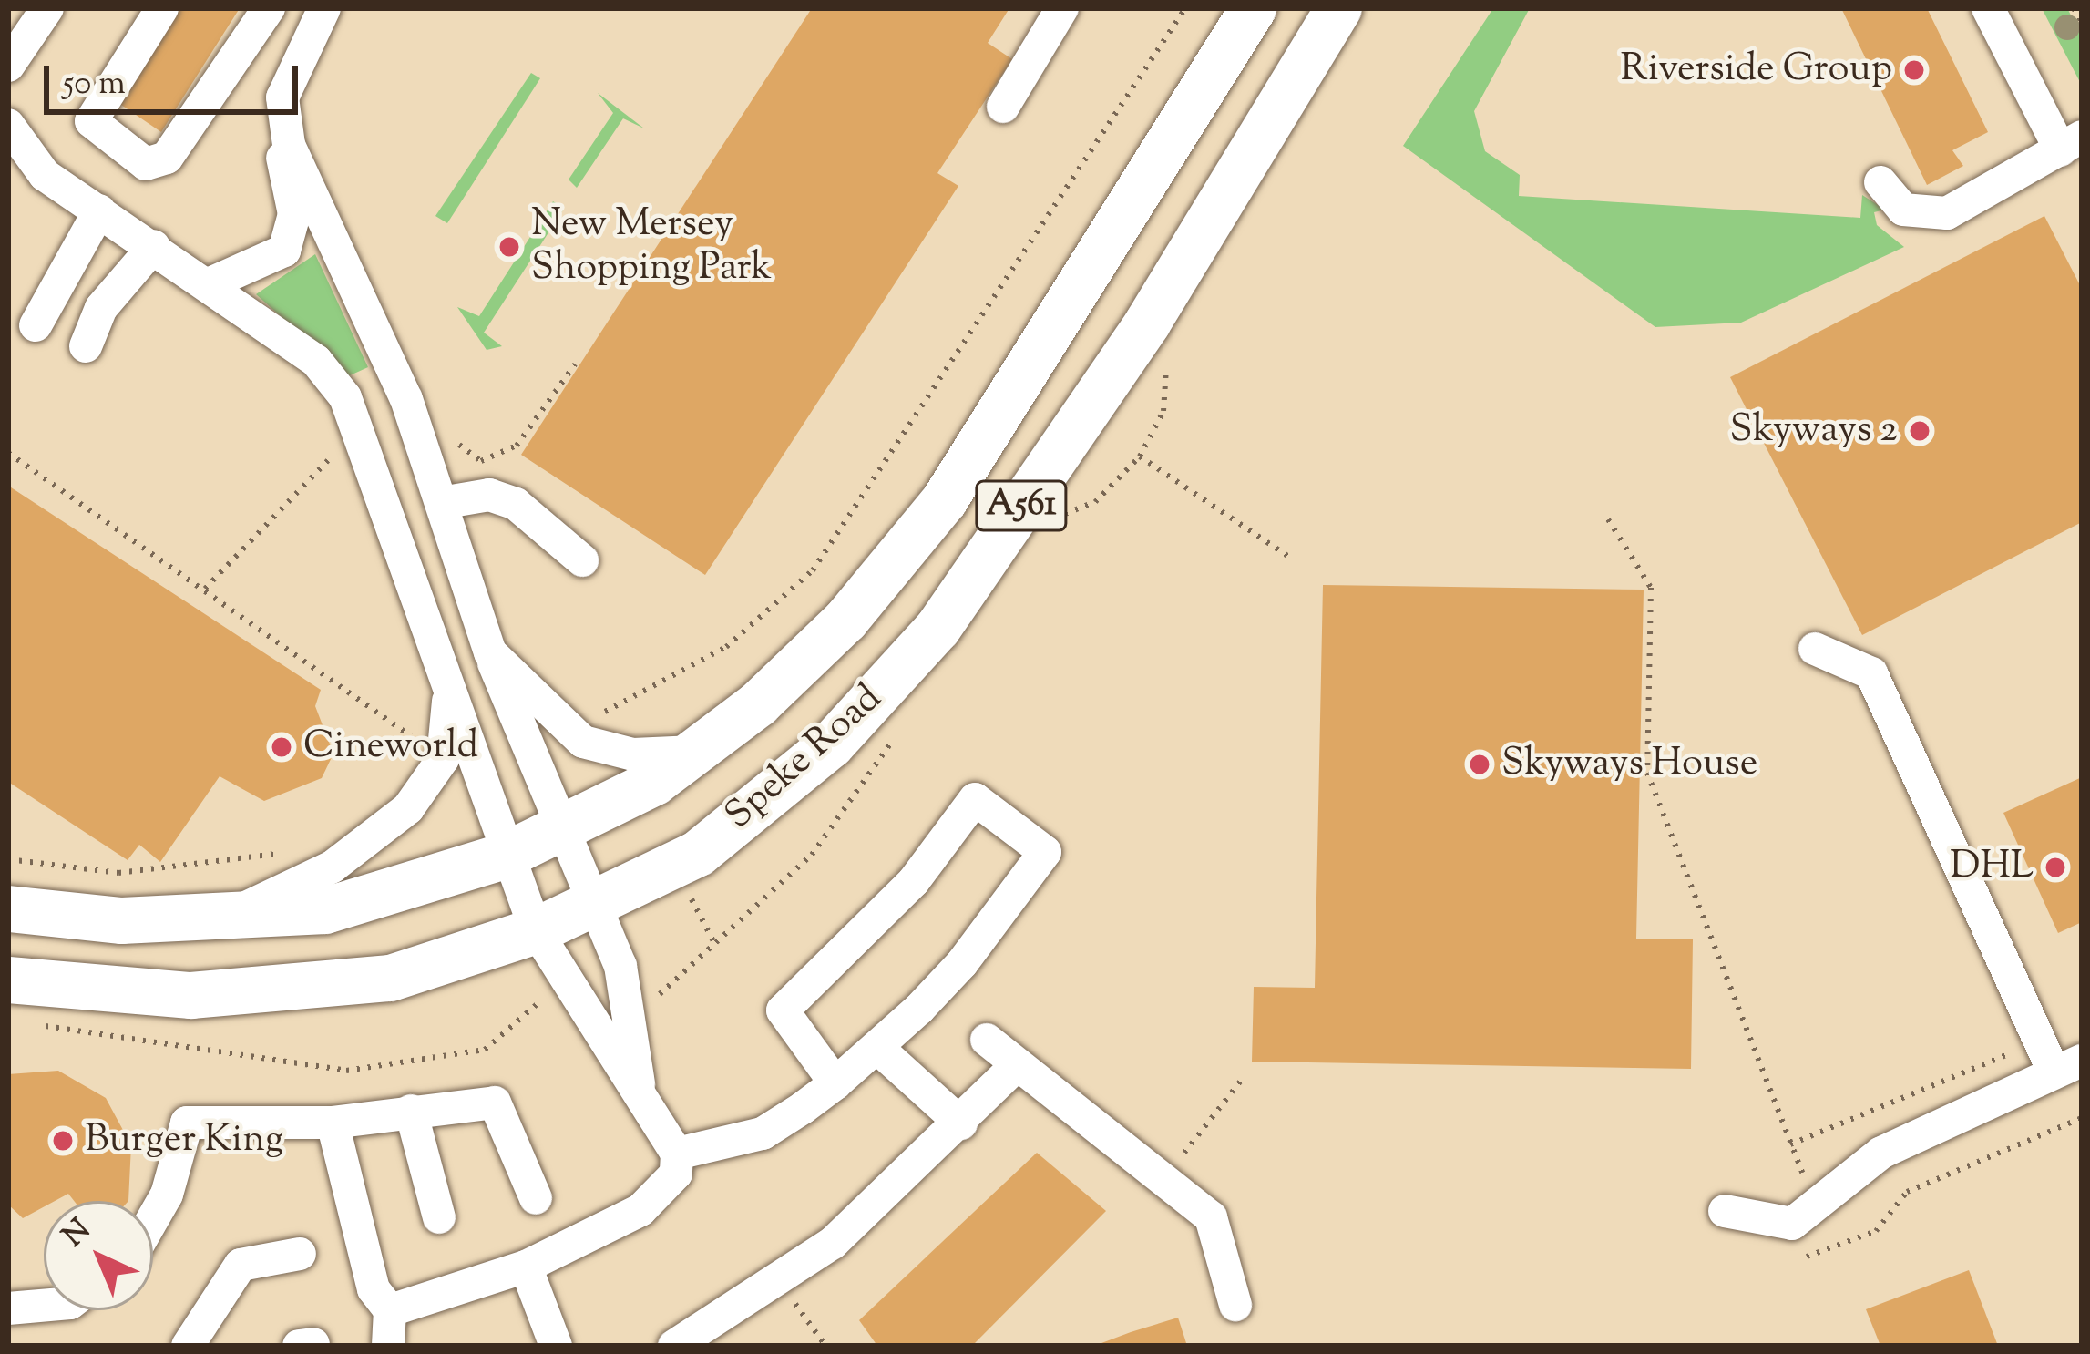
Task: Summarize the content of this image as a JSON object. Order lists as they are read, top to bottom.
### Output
{
  "streets": {
    "highway": ["A561", "Speke Road"]
  },
  "places": [
    "Riverside Group",
    "New Mersey Shopping Park",
    "Skyways 2",
    "Cineworld",
    "Skyways House",
    "DHL",
    "Burger King"
  ],
  "scale_bar": "50 m",
  "north": "top left"
}
